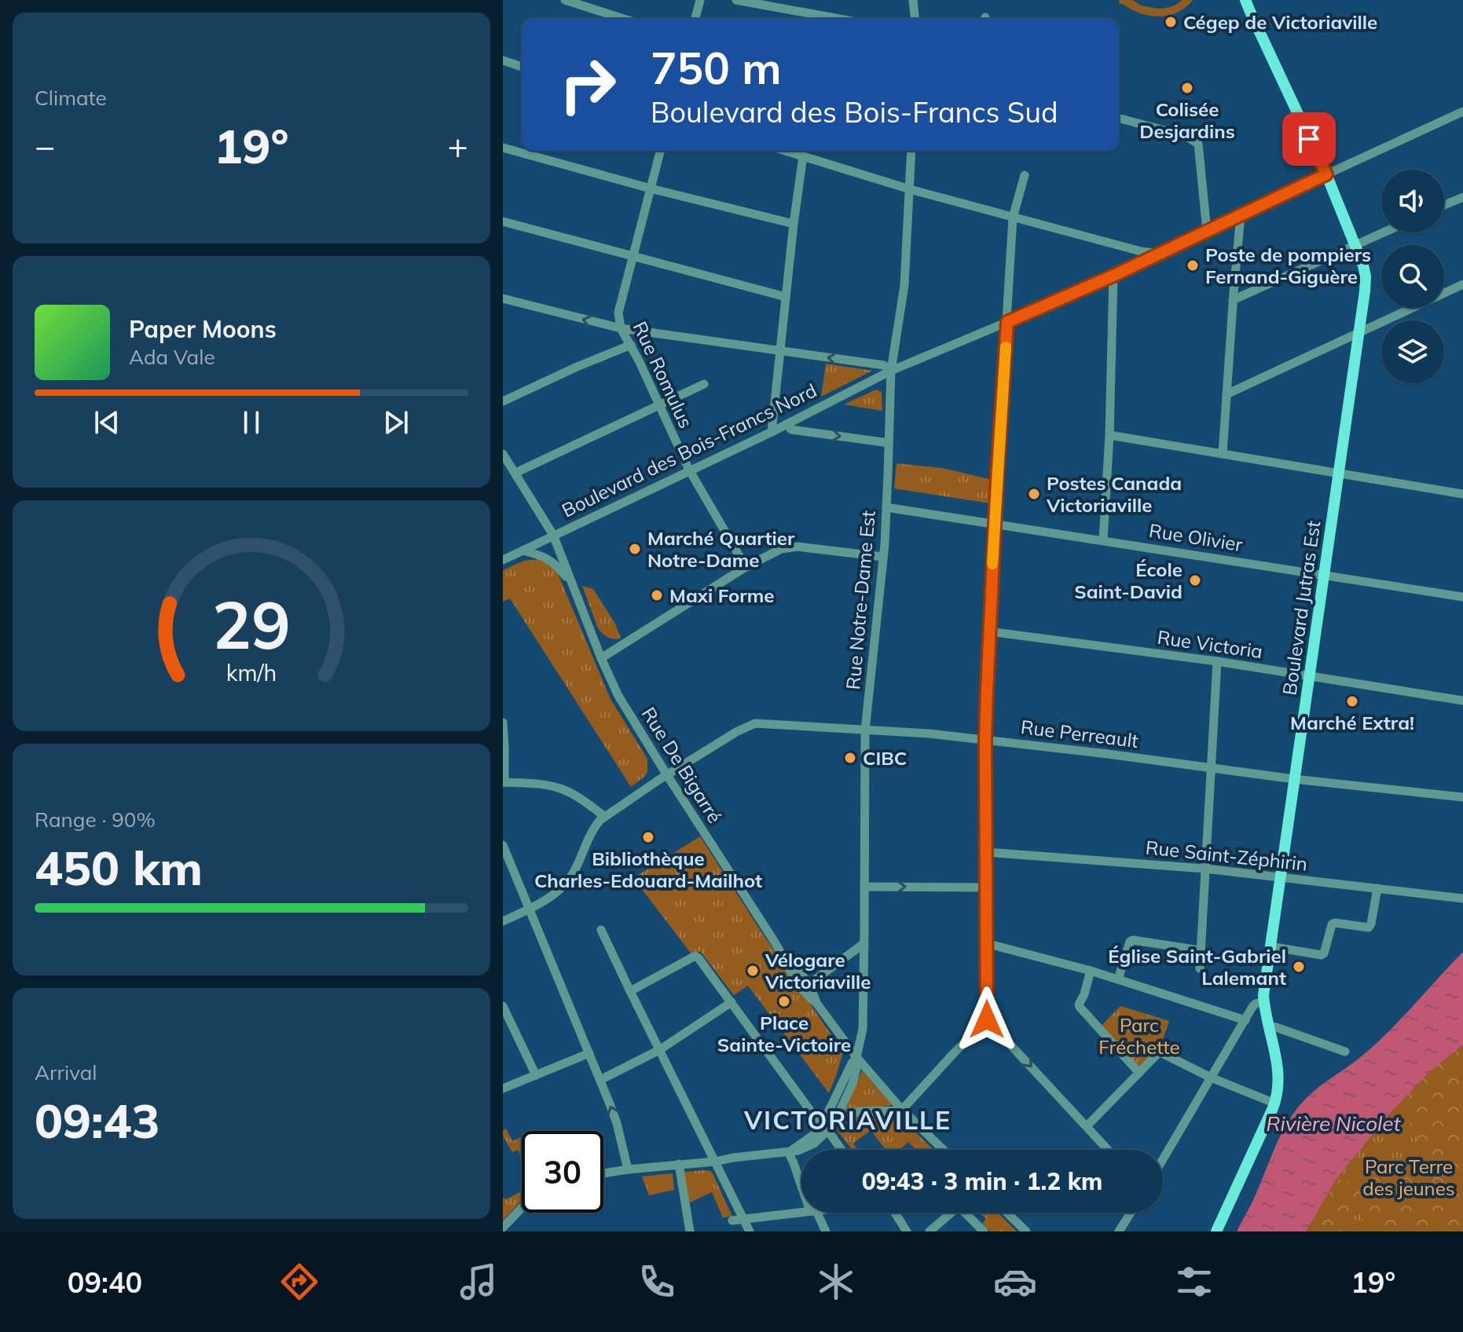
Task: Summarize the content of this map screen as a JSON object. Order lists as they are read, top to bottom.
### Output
{
  "streets": {
    "main road": ["Boulevard Jutras Est"],
    "street": [
      "Rue Romulus",
      "Boulevard des Bois-Francs Nord",
      "Rue Olivier",
      "Rue Notre-Dame Est",
      "Rue Victoria",
      "Rue Perreault",
      "Rue De Bigarré",
      "Rue Saint-Zéphirin"
    ]
  },
  "crossings": [
    ["Rue Romulus", "Boulevard des Bois-Francs Nord"],
    ["Boulevard des Bois-Francs Nord", "Rue Notre-Dame Est"],
    ["Boulevard des Bois-Francs Nord", "Boulevard Jutras Est"],
    ["Boulevard des Bois-Francs Nord", "Rue De Bigarré"],
    ["Rue Olivier", "Rue Notre-Dame Est"],
    ["Rue Olivier", "Boulevard Jutras Est"],
    ["Rue Notre-Dame Est", "Rue Perreault"],
    ["Rue Notre-Dame Est", "Rue De Bigarré"],
    ["Boulevard Jutras Est", "Rue Victoria"],
    ["Boulevard Jutras Est", "Rue Perreault"],
    ["Boulevard Jutras Est", "Rue Saint-Zéphirin"],
    ["Rue Perreault", "Rue De Bigarré"]
  ],
  "districts": ["VICTORIAVILLE"],
  "water": ["Rivière Nicolet"],
  "parks": ["Parc Fréchette", "Parc Terre des jeunes"],
  "places": [
    "Cégep de Victoriaville",
    "Colisée Desjardins",
    "Poste de pompiers Fernand-Giguère",
    "Postes Canada Victoriaville",
    "Marché Quartier Notre-Dame",
    "École Saint-David",
    "Maxi Forme",
    "Marché Extra!",
    "CIBC",
    "Bibliothèque Charles-Edouard-Mailhot",
    "Église Saint-Gabriel Lalemant",
    "Vélogare Victoriaville",
    "Place Sainte-Victoire"
  ],
  "page": {
    "tile": [
      "Climate",
      ["Range · 90%", "450 km"],
      ["Arrival", "09:43"]
    ],
    "turn": ["750 m", "Boulevard des Bois-Francs Sud"],
    "heat": ["−", "19°", "+"],
    "song": ["Paper Moons", "Ada Vale"],
    "limit": "30",
    "trip": "09:43 · 3 min · 1.2 km",
    "tabs": ["09:40", "19°"],
    "gauge": ["29", "km/h"]
  }
}
